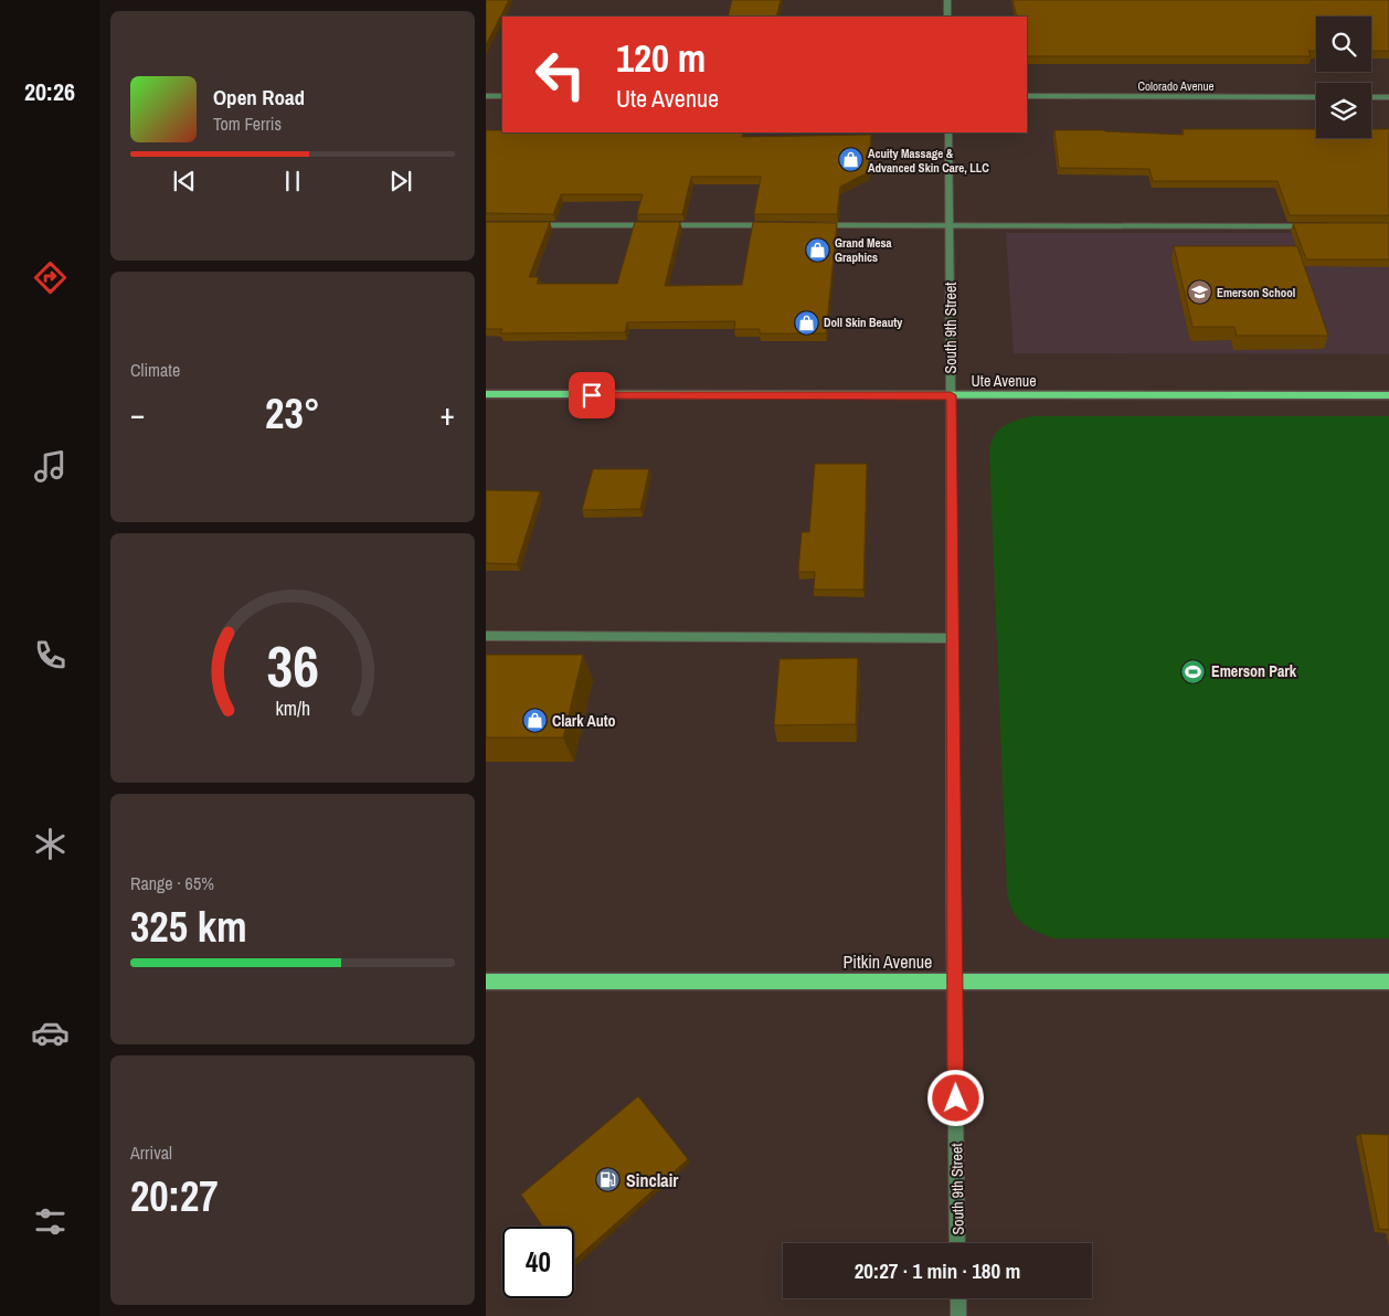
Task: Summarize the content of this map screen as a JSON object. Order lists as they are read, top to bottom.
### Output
{
  "streets": {
    "main road": ["Ute Avenue", "Pitkin Avenue"],
    "street": ["Colorado Avenue", "South 9th Street"]
  },
  "crossings": [
    ["South 9th Street", "Ute Avenue"],
    ["South 9th Street", "Pitkin Avenue"]
  ],
  "places": {
    "shop": [
      "Acuity Massage & Advanced Skin Care, LLC",
      "Grand Mesa Graphics",
      "Doll Skin Beauty",
      "Clark Auto"
    ],
    "school or university": ["Emerson School"],
    "sports": ["Emerson Park"],
    "fuel station": ["Sinclair"]
  },
  "page": {
    "tabs": "20:26",
    "turn": ["120 m", "Ute Avenue"],
    "song": ["Open Road", "Tom Ferris"],
    "tile": [
      "Climate",
      ["Range · 65%", "325 km"],
      ["Arrival", "20:27"]
    ],
    "heat": ["−", "23°", "+"],
    "limit": "40",
    "trip": "20:27 · 1 min · 180 m",
    "gauge": ["36", "km/h"]
  }
}
